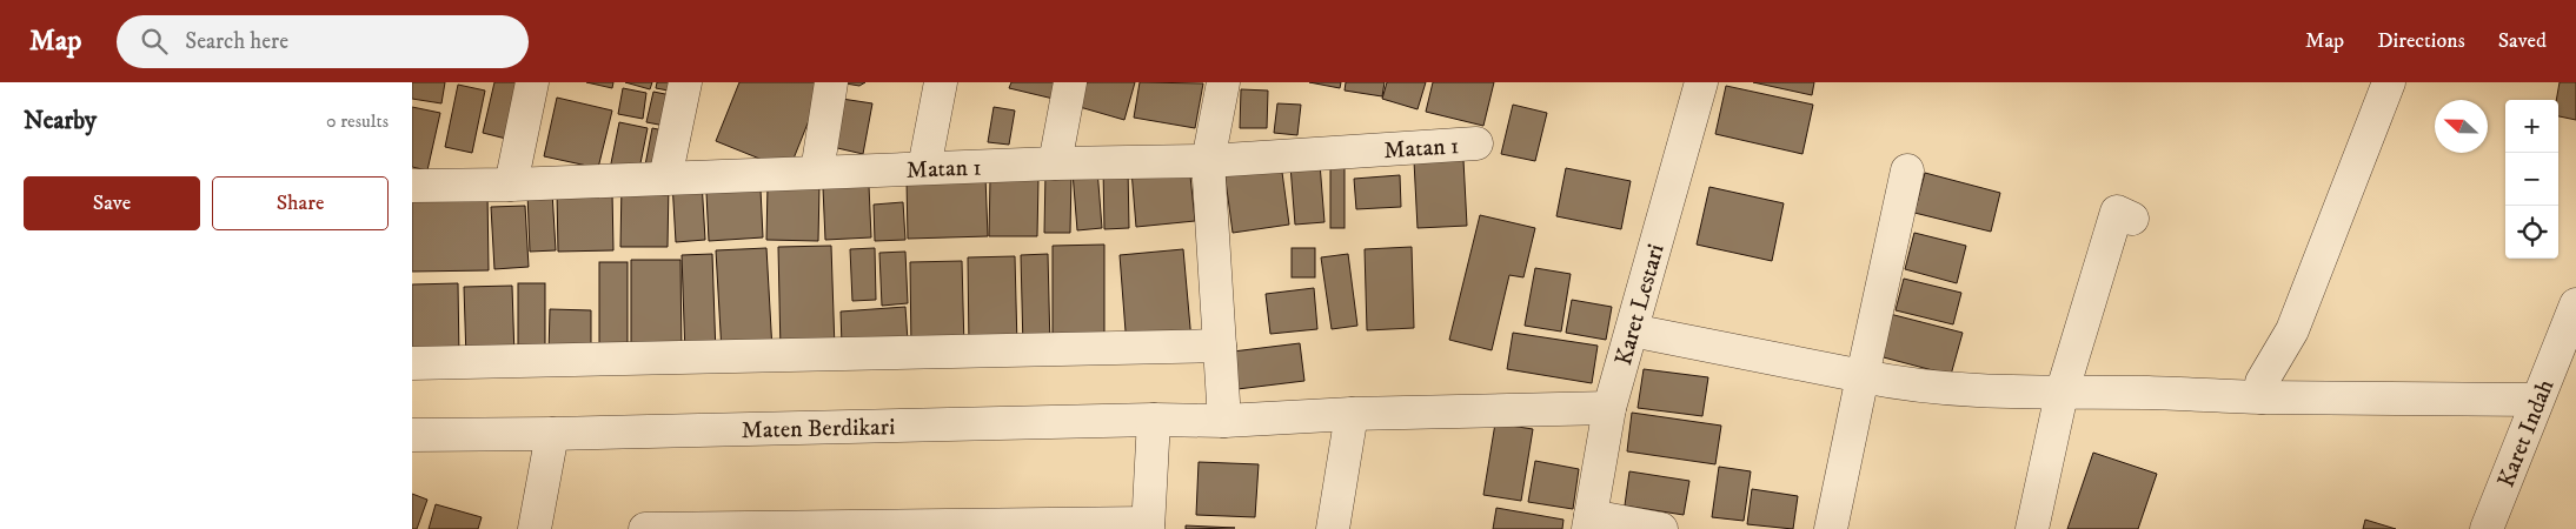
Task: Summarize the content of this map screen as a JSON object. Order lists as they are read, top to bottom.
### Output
{
  "streets": {
    "street": [
      "Matan 1",
      "Karet Lestari",
      "Maten Berdikari",
      "Karet Indah"
    ]
  },
  "crossings": [
    ["Karet Lestari", "Maten Berdikari"]
  ],
  "north": "left",
  "page": {
    "header": "Map",
    "search": "Search here",
    "nav": ["Map", "Directions", "Saved"],
    "heading": ["Nearby", "0 results"],
    "map_buttons": ["+", "−"],
    "buttons": ["Save", "Share"]
  }
}
